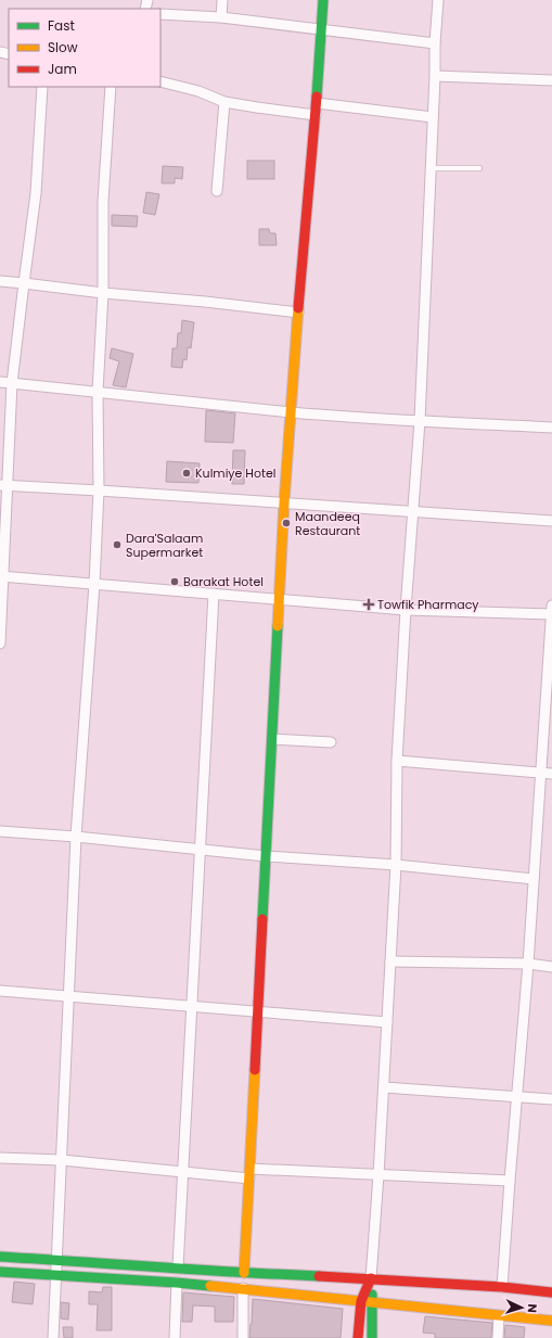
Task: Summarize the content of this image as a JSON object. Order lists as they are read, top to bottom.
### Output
{
  "places": {
    "other": [
      "Kulmiye Hotel",
      "Maandeeq Restaurant",
      "Dara'Salaam Supermarket",
      "Barakat Hotel"
    ],
    "health": ["Towfik Pharmacy"]
  },
  "legend": ["Fast", "Slow", "Jam"],
  "north": "right"
}
